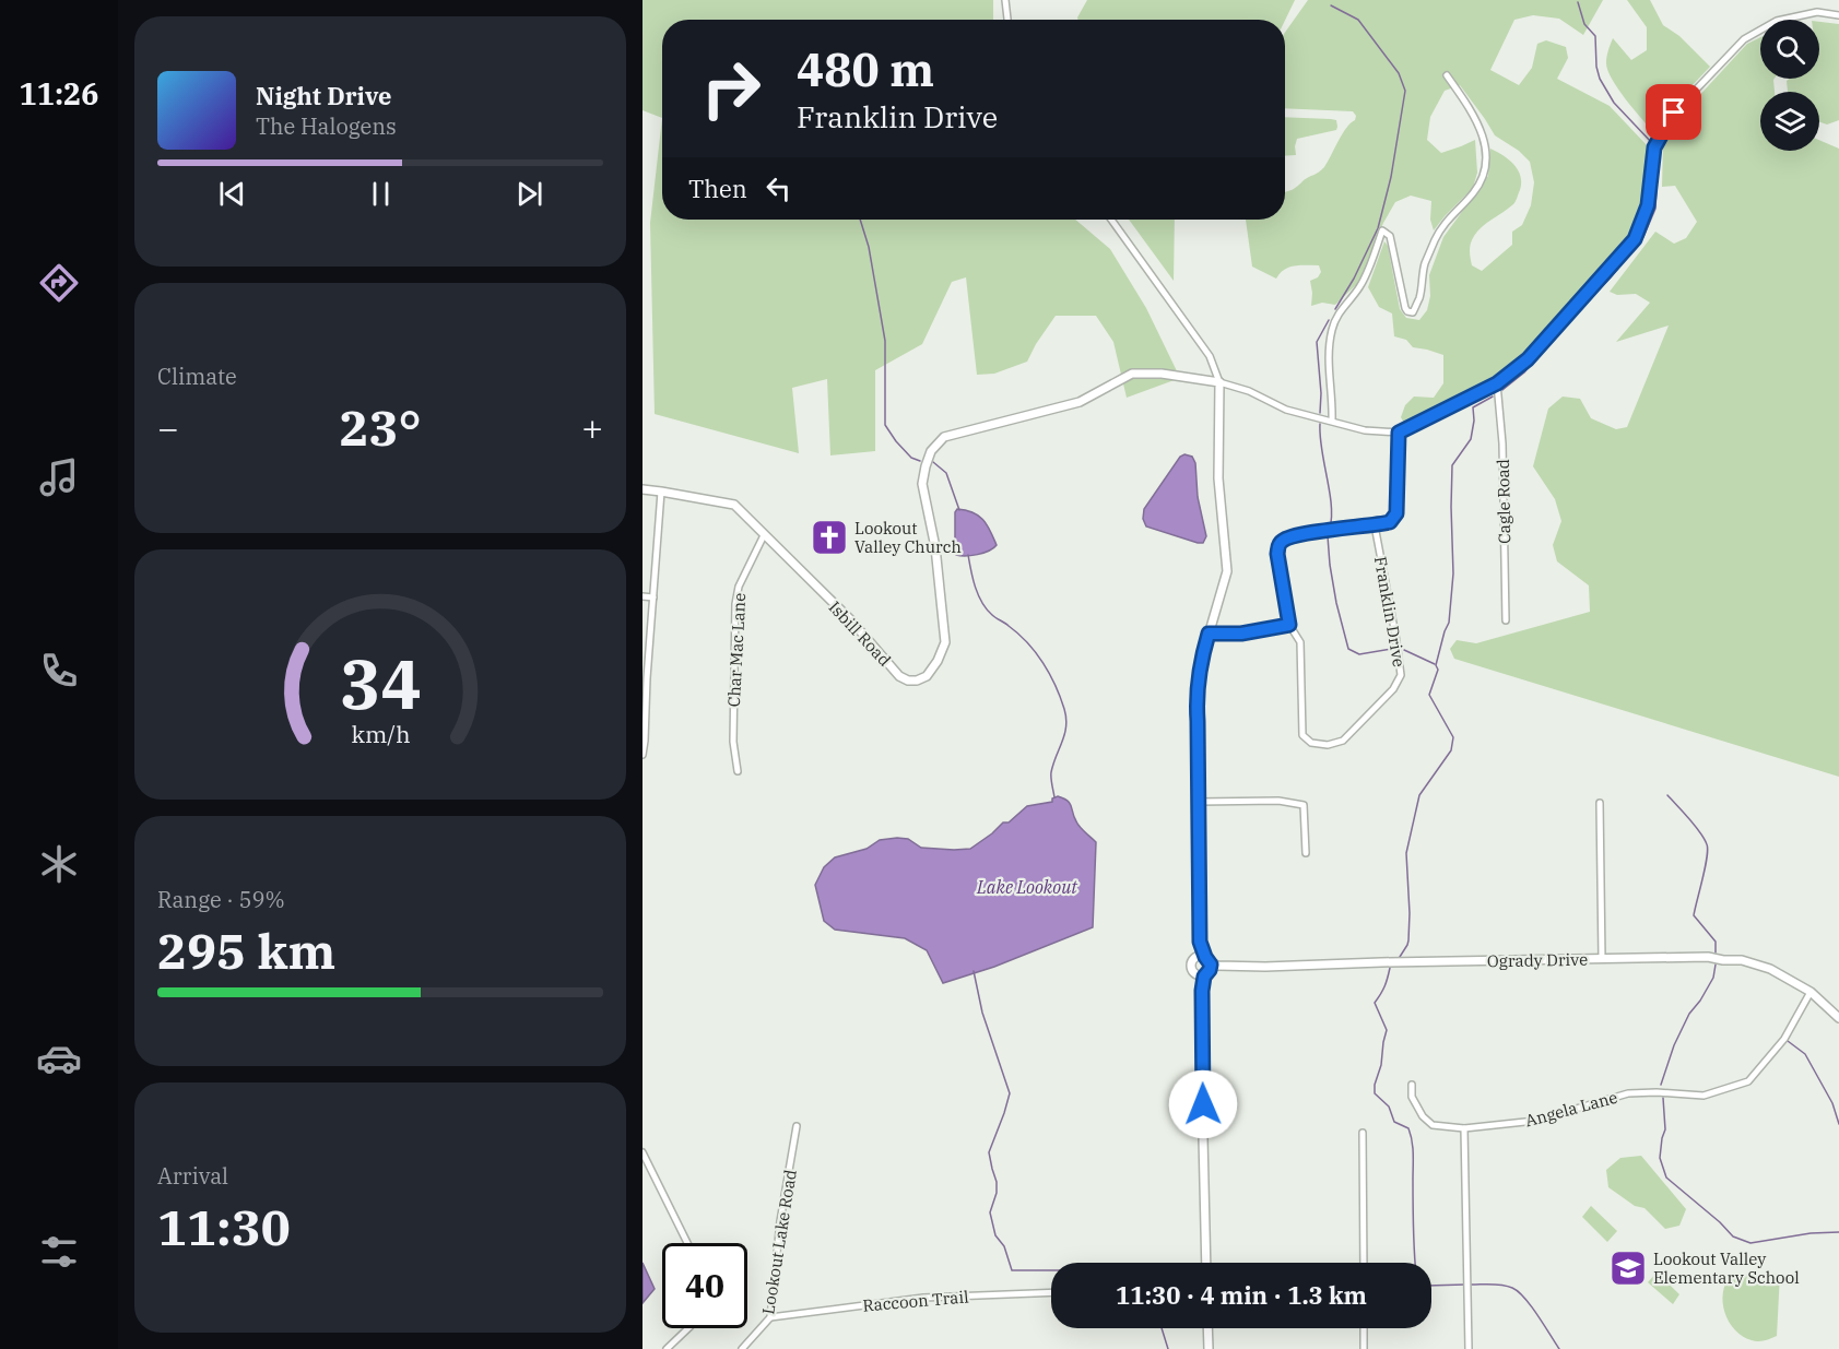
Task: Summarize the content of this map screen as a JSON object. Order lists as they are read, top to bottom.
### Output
{
  "streets": {
    "street": [
      "Cagle Road",
      "Franklin Drive",
      "Isbill Road",
      "Char Mac Lane",
      "Ogrady Drive",
      "Angela Lane",
      "Lookout Lake Road",
      "Raccoon Trail"
    ]
  },
  "crossings": [
    ["Isbill Road", "Char Mac Lane"],
    ["Ogrady Drive", "Angela Lane"],
    ["Lookout Lake Road", "Raccoon Trail"]
  ],
  "water": ["Lake Lookout"],
  "places": {
    "church": ["Lookout Valley Church"],
    "school or university": ["Lookout Valley Elementary School"]
  },
  "page": {
    "tabs": "11:26",
    "turn": ["480 m", "Franklin Drive"],
    "song": ["Night Drive", "The Halogens"],
    "then": "Then",
    "tile": [
      "Climate",
      ["Range · 59%", "295 km"],
      ["Arrival", "11:30"]
    ],
    "heat": ["−", "23°", "+"],
    "limit": "40",
    "trip": "11:30 · 4 min · 1.3 km",
    "gauge": ["34", "km/h"]
  }
}
